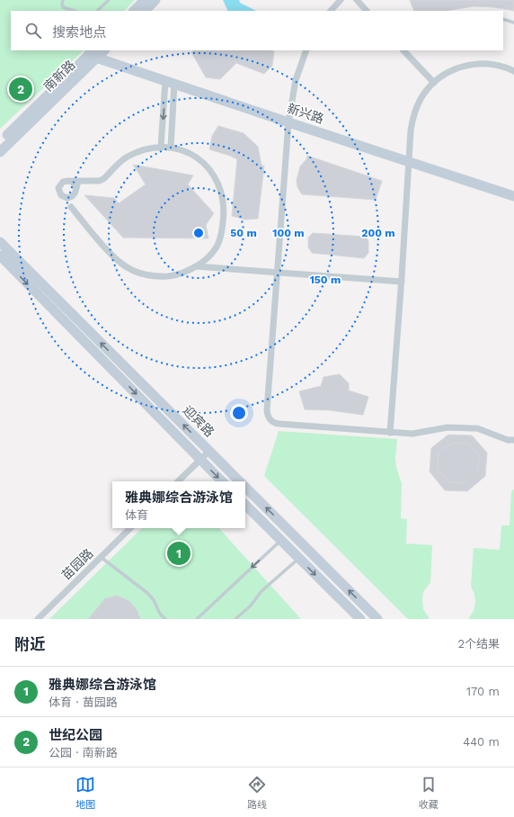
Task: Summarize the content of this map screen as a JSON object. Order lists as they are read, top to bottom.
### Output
{
  "streets": {
    "main road": ["南新路", "新兴路", "迎宾路"],
    "street": ["苗园路"]
  },
  "crossings": [
    ["南新路", "新兴路"]
  ],
  "page": {
    "search": "搜索地点",
    "pins": ["2", "1"],
    "popup": ["雅典娜综合游泳馆", "体育"],
    "heading": ["附近", "2个结果"],
    "list": [
      {
        "mark": "1",
        "name": "雅典娜综合游泳馆",
        "note": "体育 · 苗园路",
        "value": "170 m"
      },
      {
        "mark": "2",
        "name": "世纪公园",
        "note": "公园 · 南新路",
        "value": "440 m"
      }
    ],
    "nav": ["地图", "路线", "收藏"]
  },
  "rings": [
    "50 m",
    "100 m",
    "200 m",
    "150 m"
  ]
}
